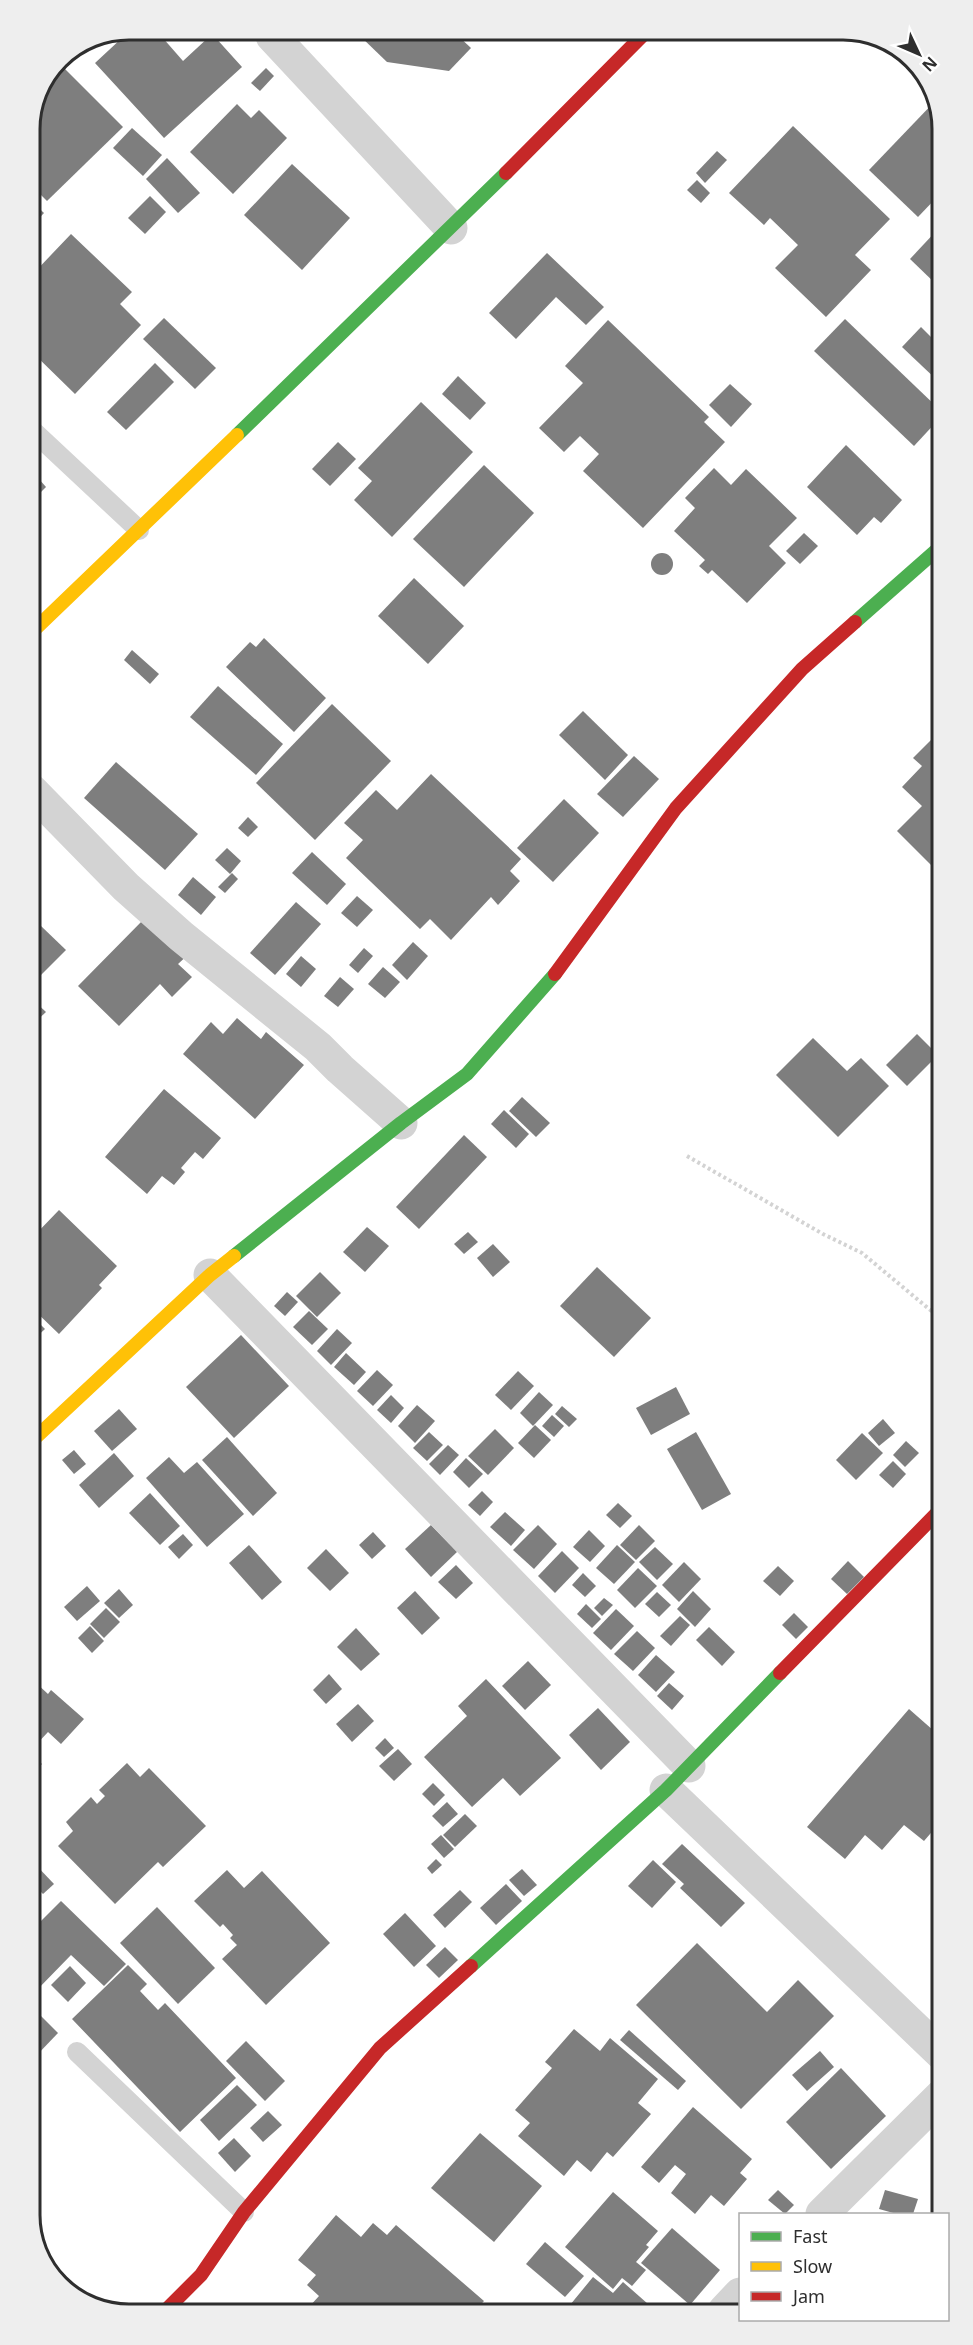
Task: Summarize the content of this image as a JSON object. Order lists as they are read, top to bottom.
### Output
{
  "legend": ["Fast", "Slow", "Jam"],
  "north": "bottom right"
}
